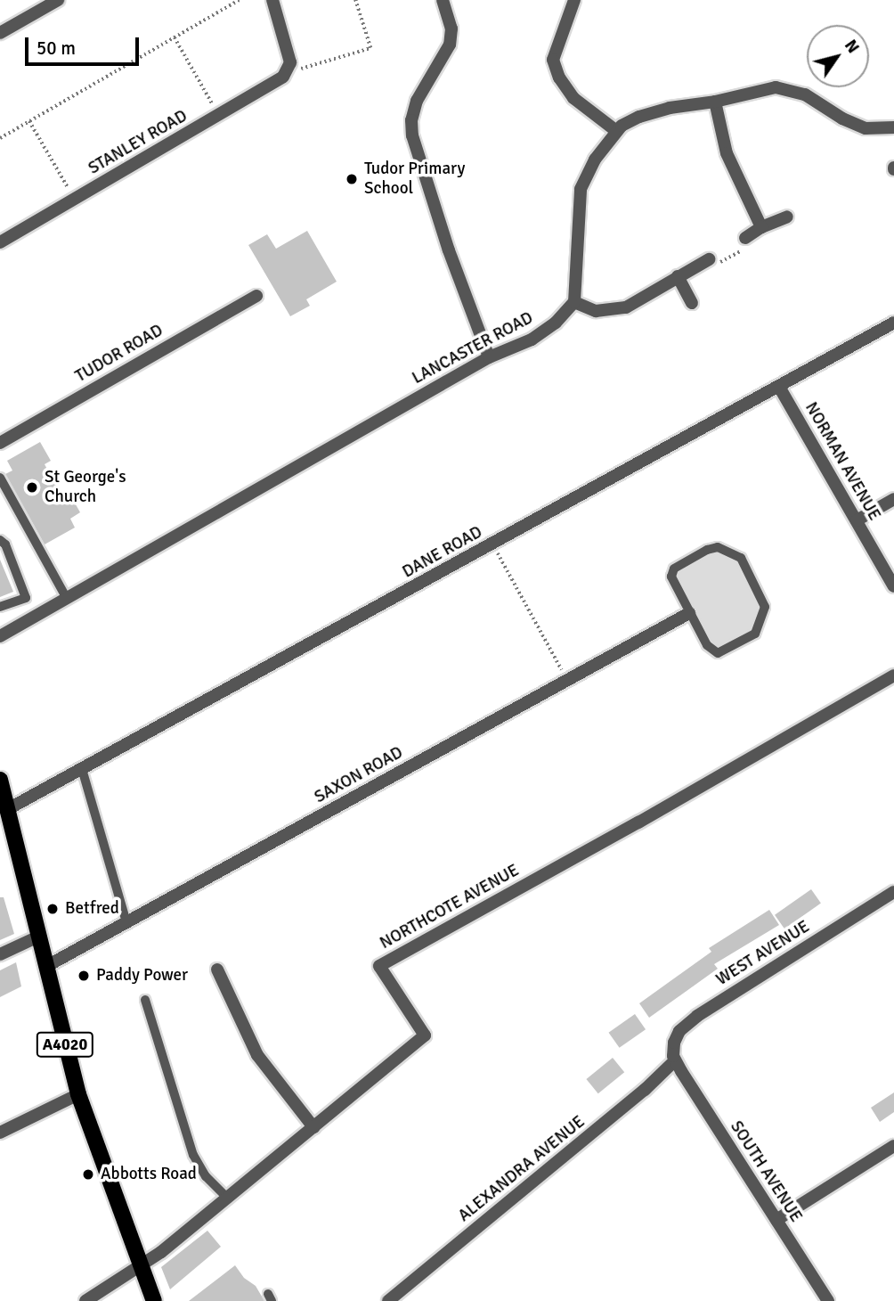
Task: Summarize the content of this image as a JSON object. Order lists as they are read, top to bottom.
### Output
{
  "streets": {
    "main road": ["A4020"],
    "street": [
      "STANLEY ROAD",
      "LANCASTER ROAD",
      "TUDOR ROAD",
      "NORMAN AVENUE",
      "DANE ROAD",
      "SAXON ROAD",
      "NORTHCOTE AVENUE",
      "WEST AVENUE",
      "ALEXANDRA AVENUE",
      "SOUTH AVENUE"
    ]
  },
  "crossings": [
    ["NORMAN AVENUE", "DANE ROAD"],
    ["DANE ROAD", "A4020"],
    ["SAXON ROAD", "A4020"],
    ["NORTHCOTE AVENUE", "A4020"],
    ["WEST AVENUE", "ALEXANDRA AVENUE"],
    ["WEST AVENUE", "SOUTH AVENUE"],
    ["ALEXANDRA AVENUE", "SOUTH AVENUE"]
  ],
  "places": [
    "Tudor Primary School",
    "St George's Church",
    "Betfred",
    "Paddy Power",
    "Abbotts Road"
  ],
  "scale_bar": "50 m",
  "north": "top right"
}
